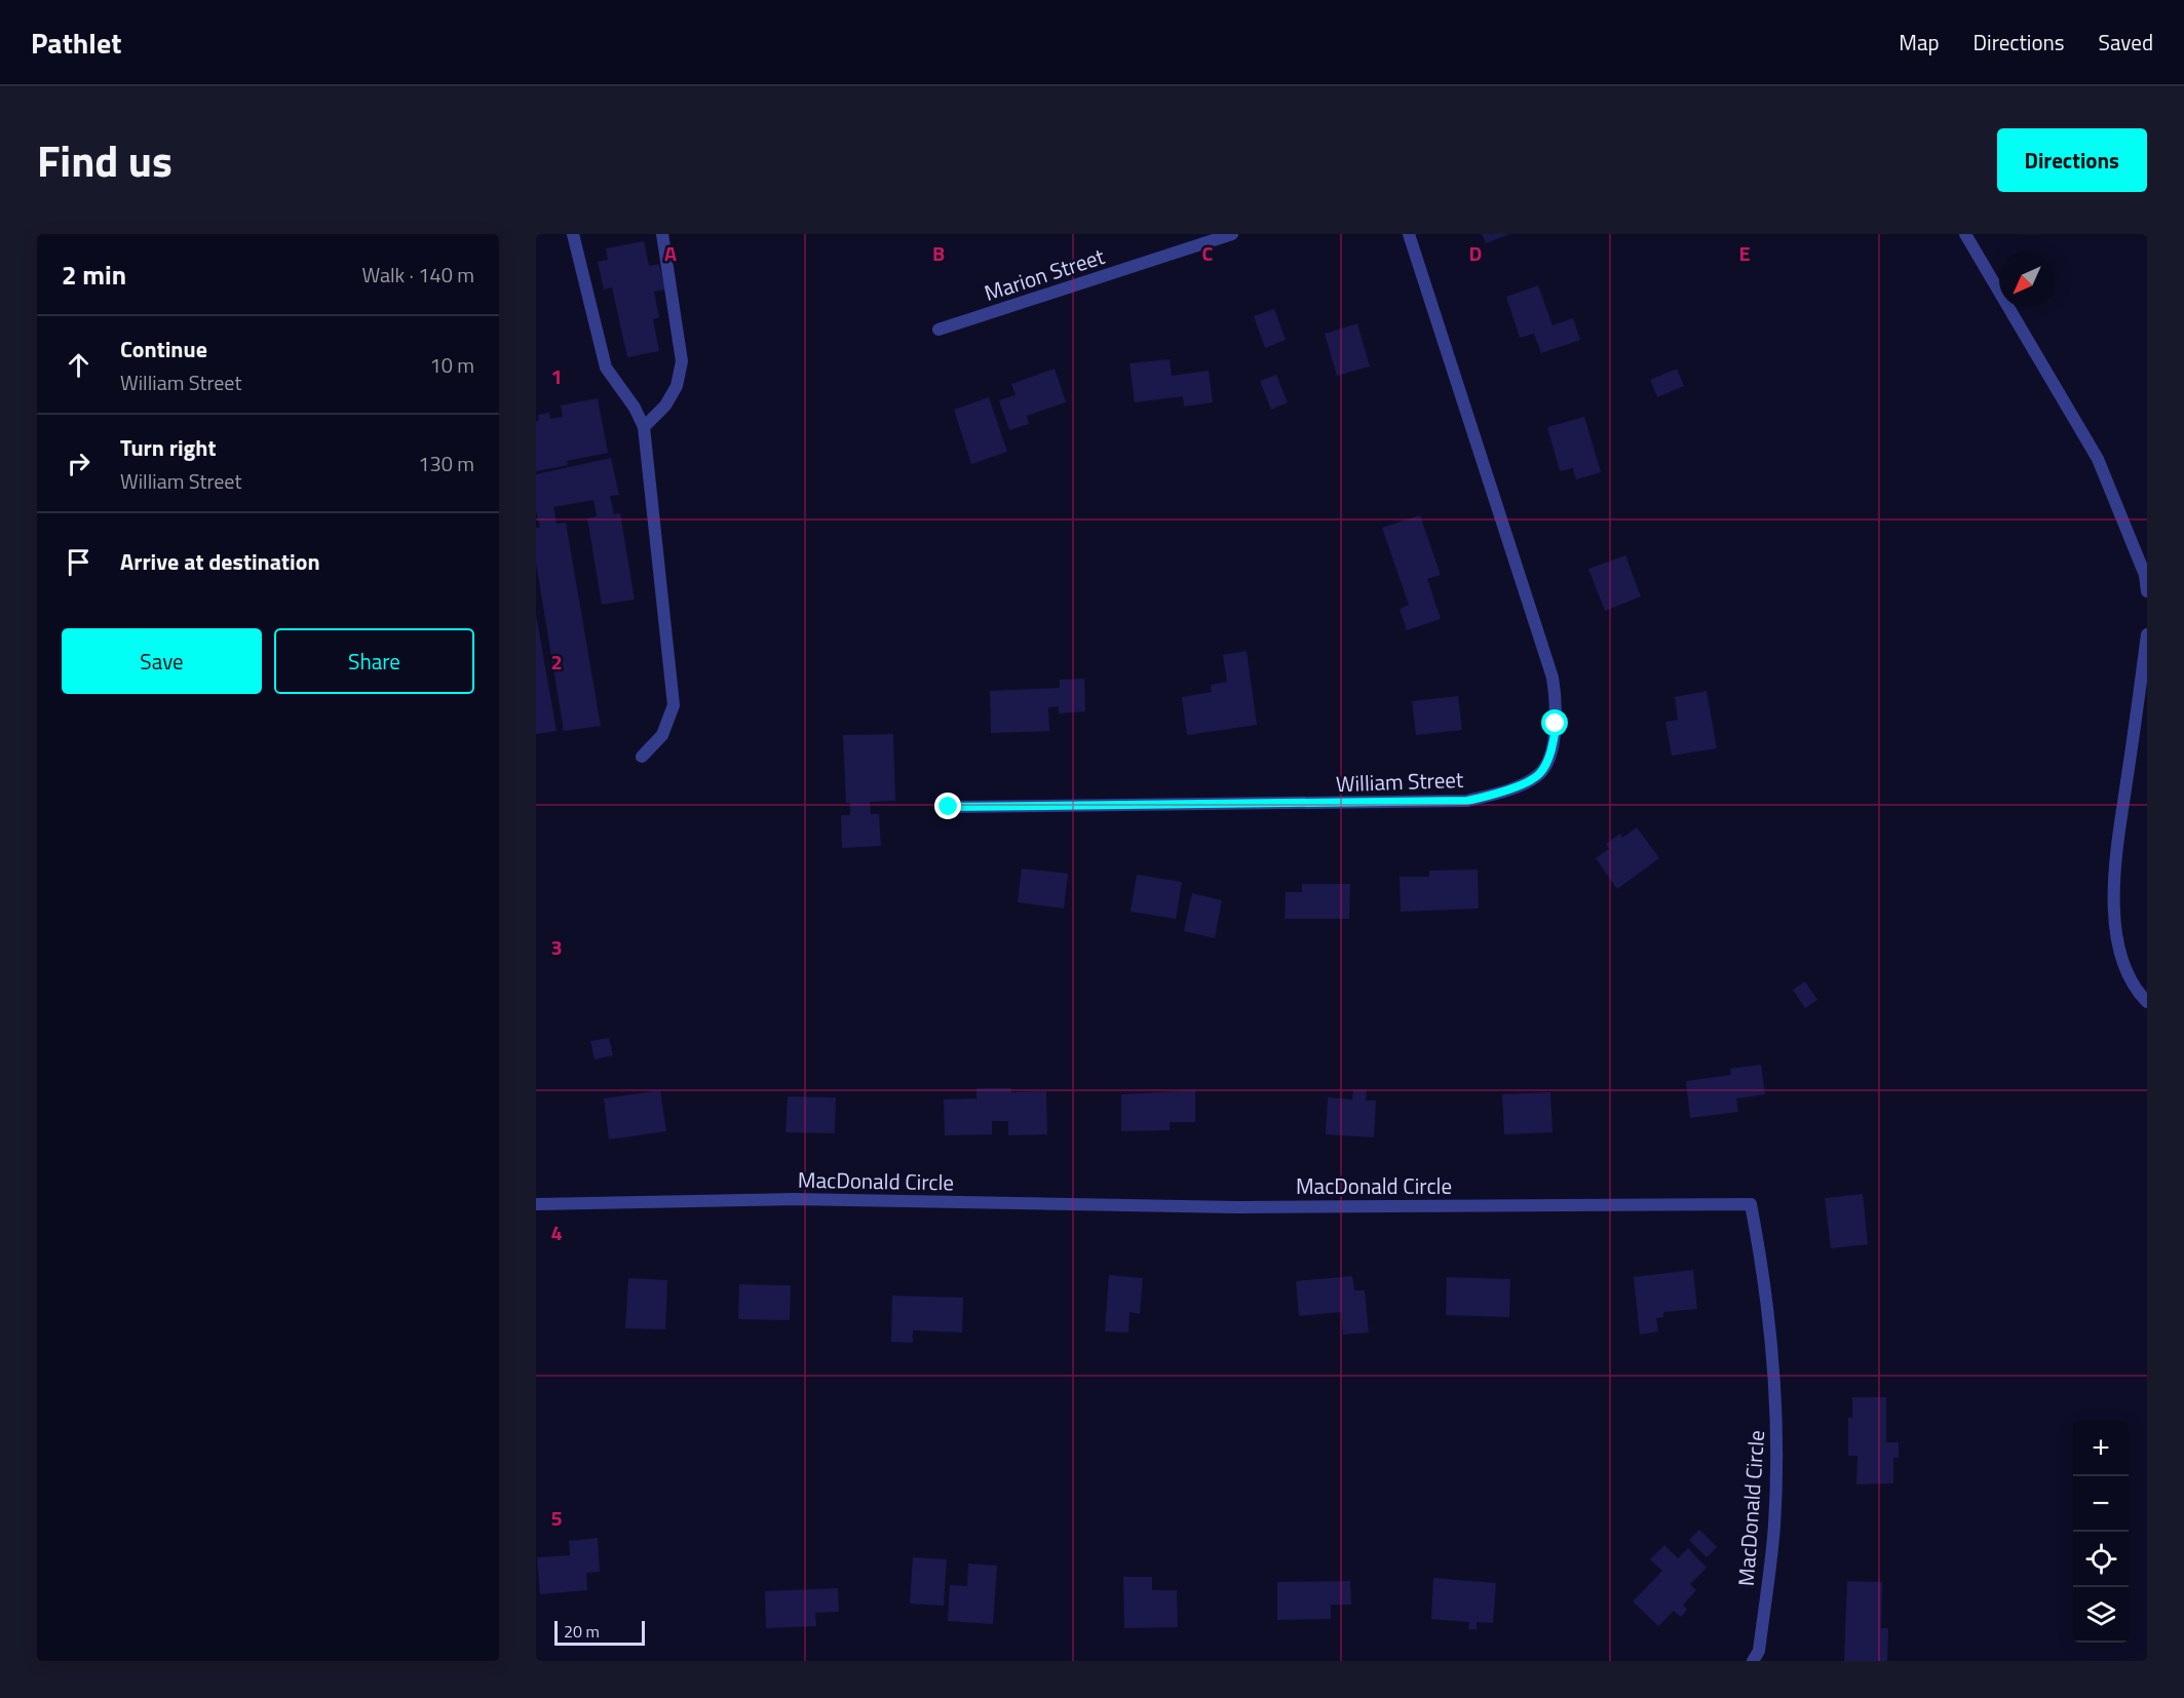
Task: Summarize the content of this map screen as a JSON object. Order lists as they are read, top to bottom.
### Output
{
  "streets": {
    "street": ["Marion Street", "William Street", "MacDonald Circle"]
  },
  "scale_bar": "20 m",
  "north": "bottom left",
  "page": {
    "header": "Pathlet",
    "nav": ["Map", "Directions", "Saved"],
    "title": "Find us",
    "buttons": [
      "Directions",
      ["Save", "Share"]
    ],
    "heading": ["2 min", "Walk · 140 m"],
    "list": [
      ["Continue", "William Street", "10 m"],
      ["Turn right", "William Street", "130 m"],
      "Arrive at destination"
    ],
    "map_buttons": ["+", "−"],
    "scale": "20 m"
  },
  "grid": {
    "columns": [
      "A",
      "B",
      "C",
      "D",
      "E"
    ],
    "rows": [
      "1",
      "2",
      "3",
      "4",
      "5"
    ]
  }
}
